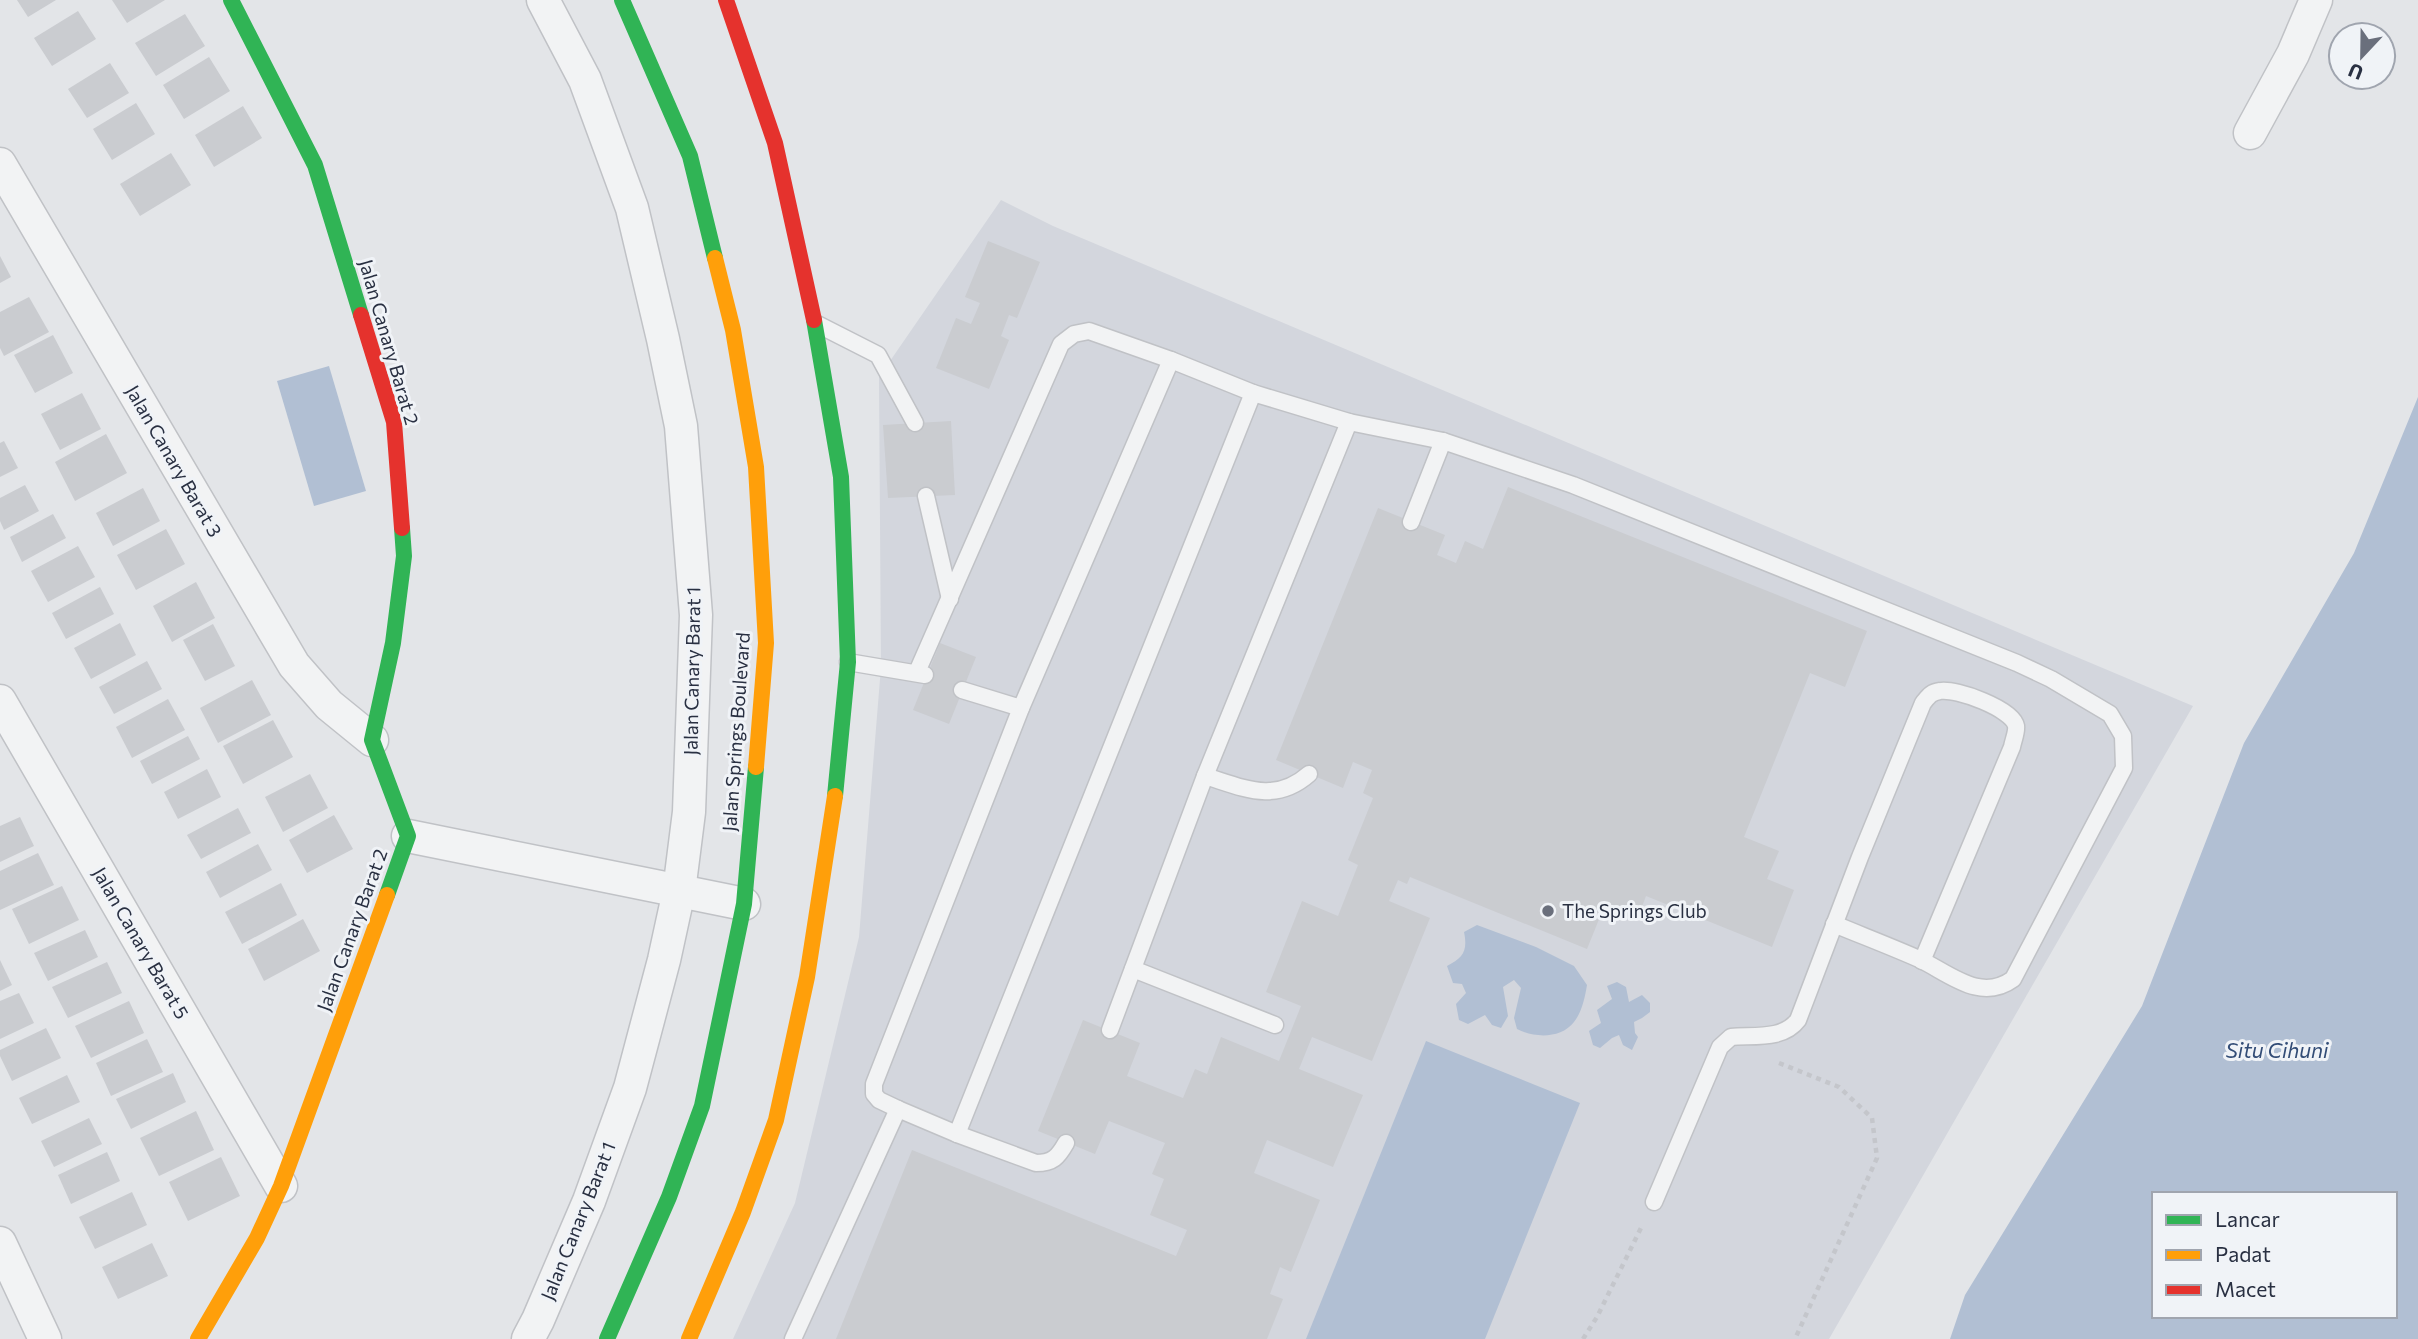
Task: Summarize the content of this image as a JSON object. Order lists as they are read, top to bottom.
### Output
{
  "streets": {
    "main road": ["Jalan Canary Barat 2", "Jalan Springs Boulevard"],
    "street": ["Jalan Canary Barat 3", "Jalan Canary Barat 1", "Jalan Canary Barat 5"]
  },
  "crossings": [
    ["Jalan Canary Barat 2", "Jalan Canary Barat 3"],
    ["Jalan Canary Barat 2", "Jalan Canary Barat 5"]
  ],
  "water": ["Situ Cihuni"],
  "places": ["The Springs Club"],
  "legend": ["Lancar", "Padat", "Macet"],
  "north": "bottom"
}
